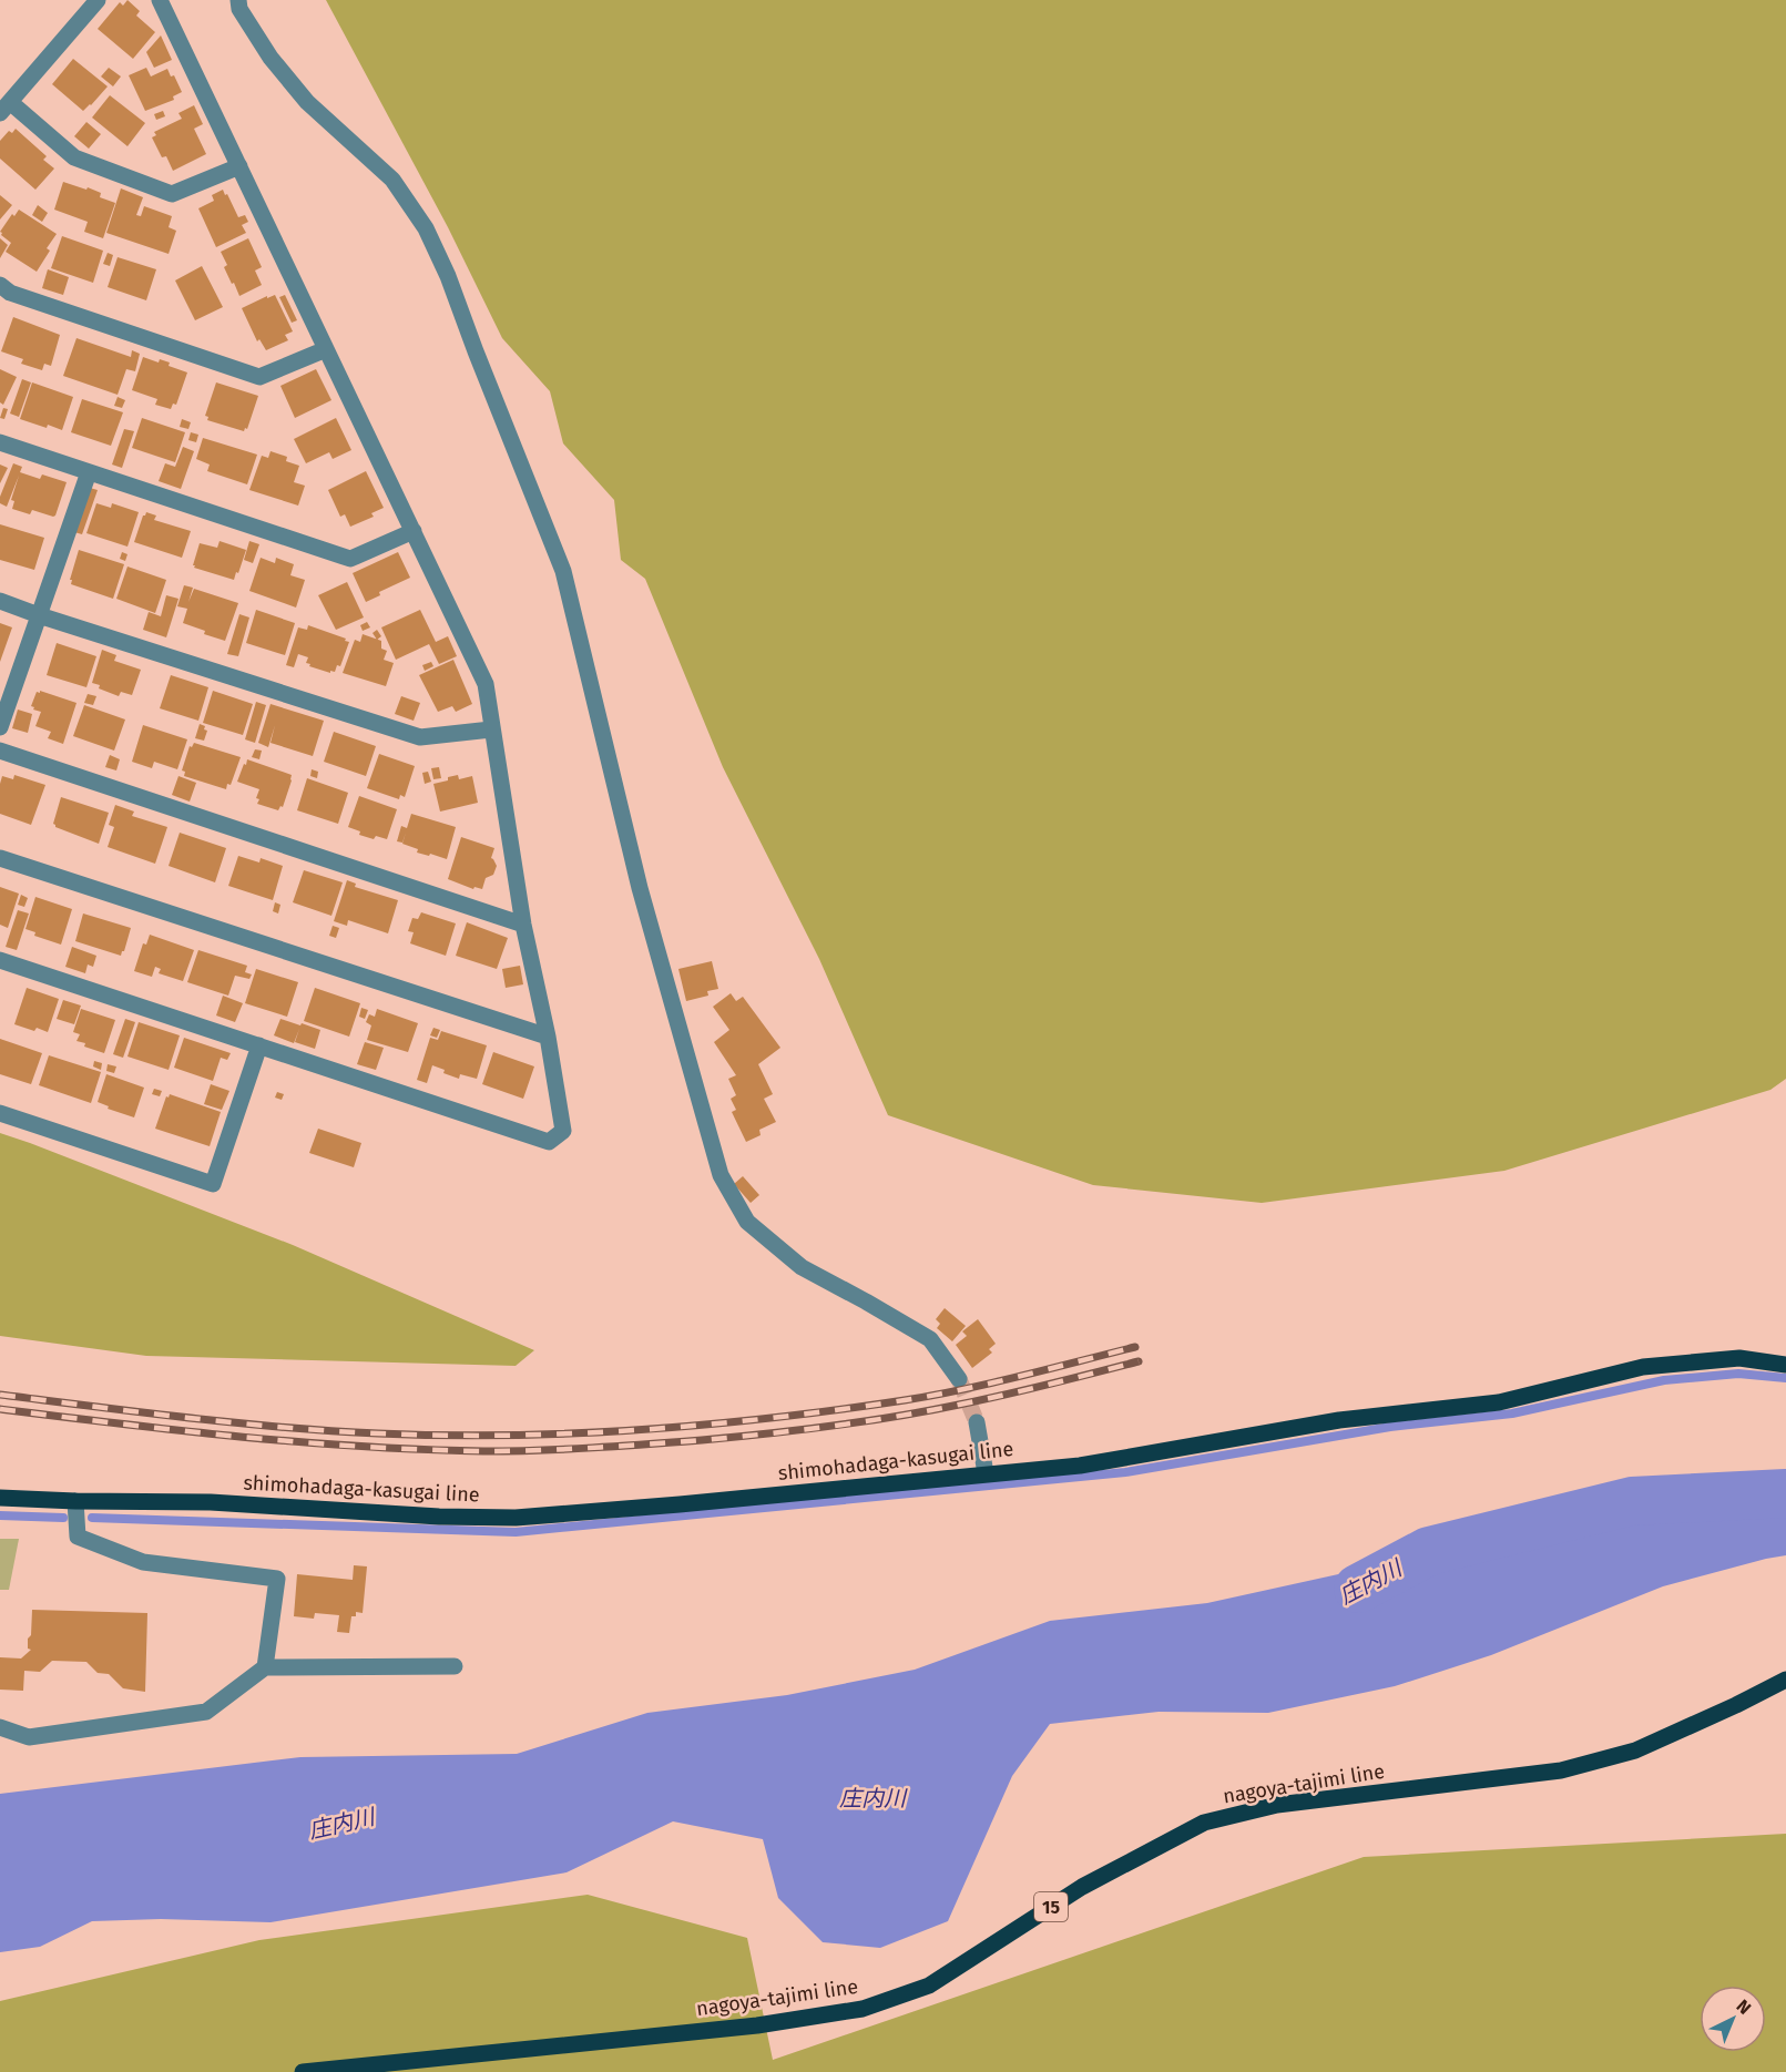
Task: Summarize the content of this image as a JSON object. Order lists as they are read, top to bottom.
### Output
{
  "streets": {
    "main road": ["shimohadaga-kasugai line", "nagoya-tajimi line", "15"]
  },
  "water": ["庄内川"],
  "north": "top right"
}
